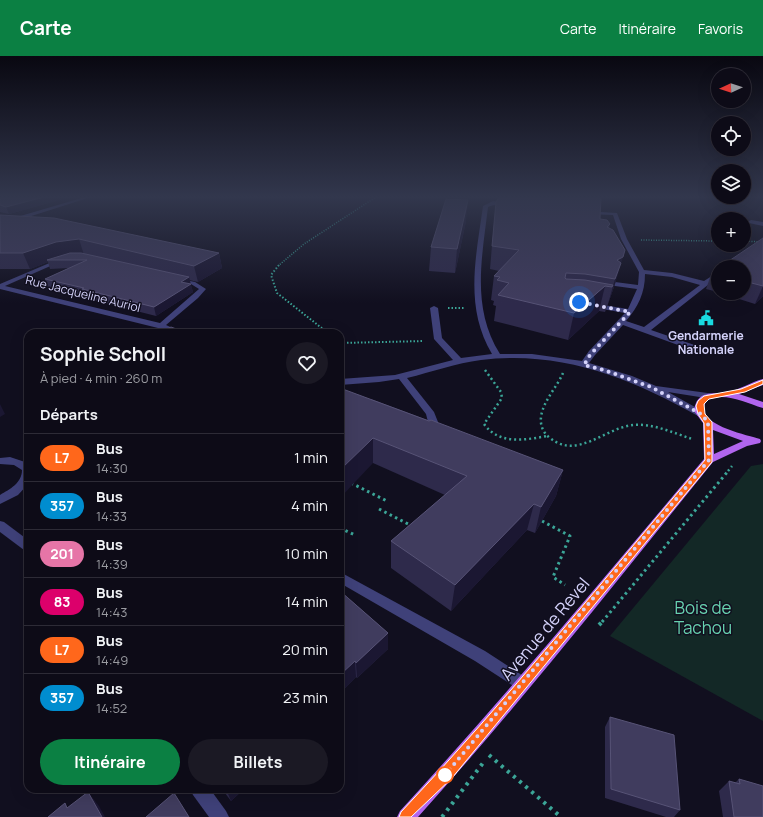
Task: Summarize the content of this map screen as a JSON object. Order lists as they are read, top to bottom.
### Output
{
  "streets": {
    "main road": ["Avenue de Revel"],
    "street": ["Rue Jacqueline Auriol"]
  },
  "parks": ["Bois de Tachou"],
  "places": {
    "public building": ["Gendarmerie Nationale"]
  },
  "lines": ["bus line L7"],
  "north": "left",
  "page": {
    "header": "Carte",
    "nav": ["Carte", "Itinéraire", "Favoris"],
    "map_buttons": ["+", "−"],
    "heading": [
      ["Sophie Scholl", "À pied · 4 min · 260 m"],
      "Départs"
    ],
    "list": [
      {
        "mark": "L7",
        "name": "Bus",
        "note": "14:30",
        "value": "1 min"
      },
      {
        "mark": "357",
        "name": "Bus",
        "note": "14:33",
        "value": "4 min"
      },
      {
        "mark": "201",
        "name": "Bus",
        "note": "14:39",
        "value": "10 min"
      },
      {
        "mark": "83",
        "name": "Bus",
        "note": "14:43",
        "value": "14 min"
      },
      {
        "mark": "L7",
        "name": "Bus",
        "note": "14:49",
        "value": "20 min"
      },
      {
        "mark": "357",
        "name": "Bus",
        "note": "14:52",
        "value": "23 min"
      }
    ],
    "buttons": ["Itinéraire", "Billets"]
  }
}
